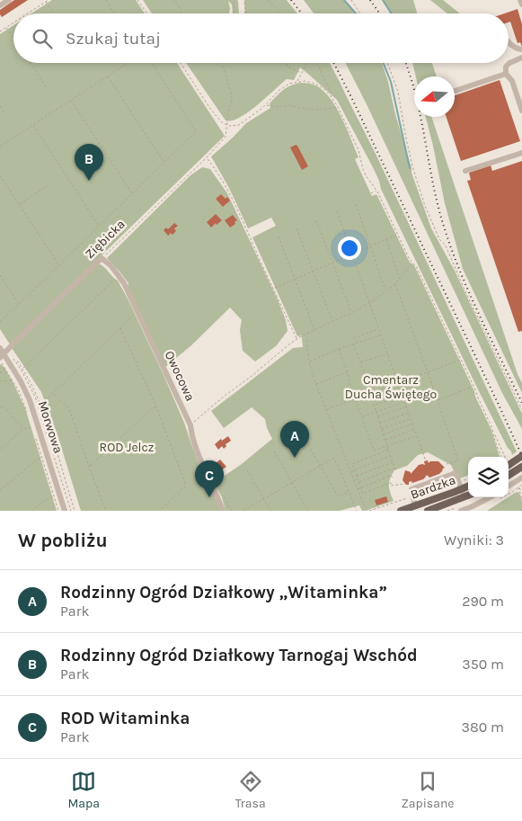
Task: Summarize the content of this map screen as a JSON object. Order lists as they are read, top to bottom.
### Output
{
  "streets": {
    "main road": ["Bardzka"],
    "street": ["Ziębicka", "Owocowa", "Morwowa"]
  },
  "crossings": [
    ["Ziębicka", "Owocowa"],
    ["Ziębicka", "Morwowa"]
  ],
  "parks": ["Cmentarz Ducha Świętego", "ROD Jelcz"],
  "north": "left",
  "page": {
    "search": "Szukaj tutaj",
    "pins": ["B", "A", "C"],
    "heading": ["W pobliżu", "Wyniki: 3"],
    "list": [
      {
        "mark": "A",
        "name": "Rodzinny Ogród Działkowy „Witaminka”",
        "note": "Park",
        "value": "290 m"
      },
      {
        "mark": "B",
        "name": "Rodzinny Ogród Działkowy Tarnogaj Wschód",
        "note": "Park",
        "value": "350 m"
      },
      {
        "mark": "C",
        "name": "ROD Witaminka",
        "note": "Park",
        "value": "380 m"
      }
    ],
    "nav": ["Mapa", "Trasa", "Zapisane"]
  }
}
